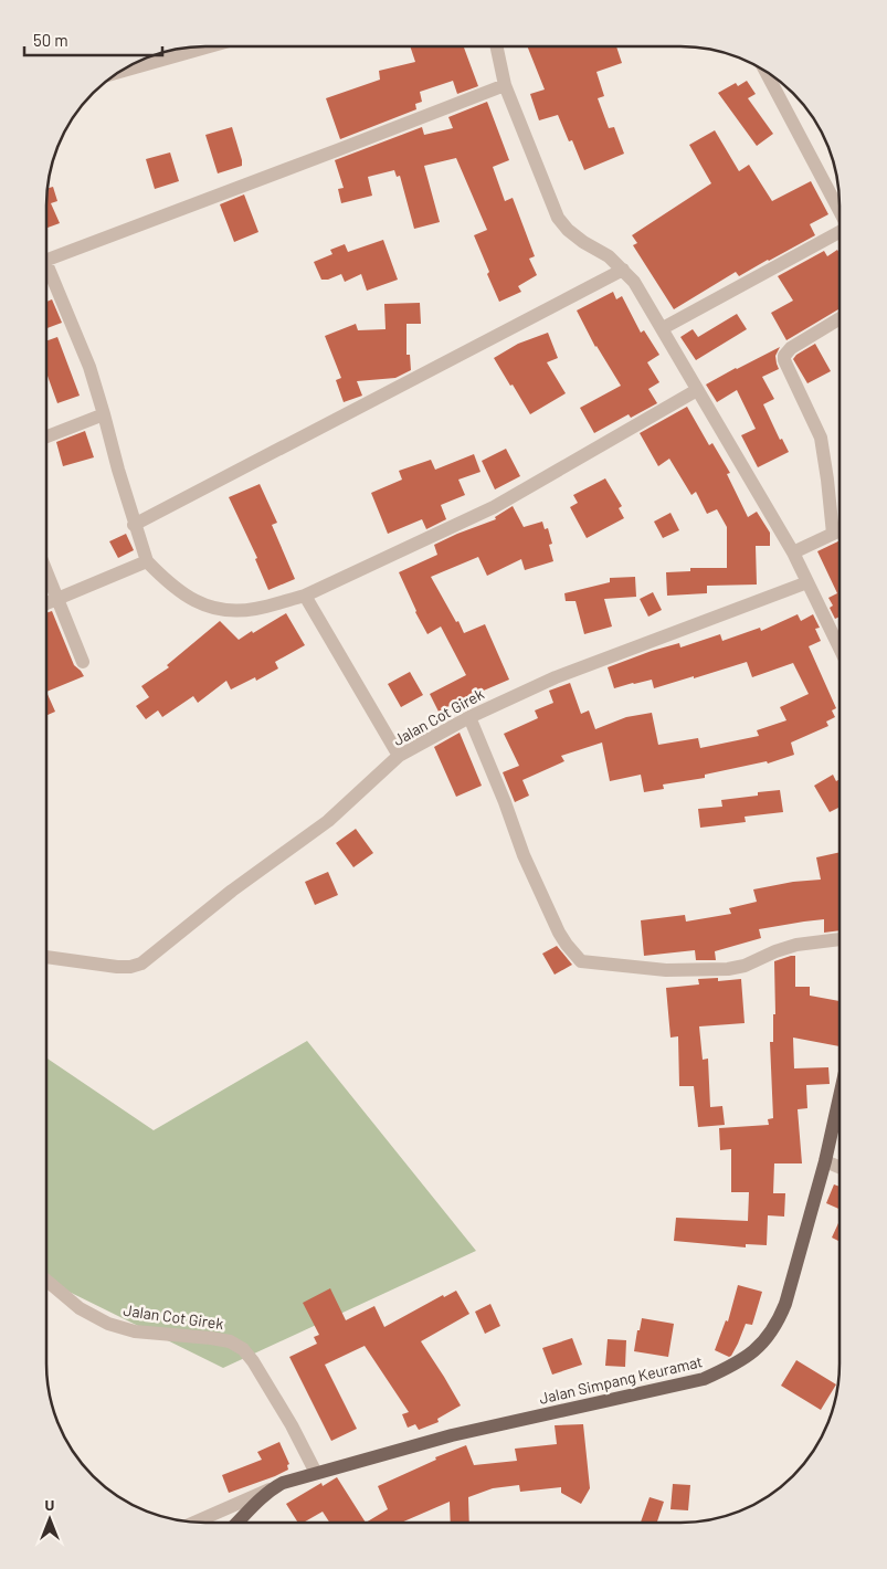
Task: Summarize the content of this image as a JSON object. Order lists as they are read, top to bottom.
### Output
{
  "streets": {
    "main road": ["Jalan Simpang Keuramat"],
    "street": ["Jalan Cot Girek"]
  },
  "crossings": [
    ["Jalan Cot Girek", "Jalan Simpang Keuramat"]
  ],
  "scale_bar": "50 m",
  "north": "top"
}
